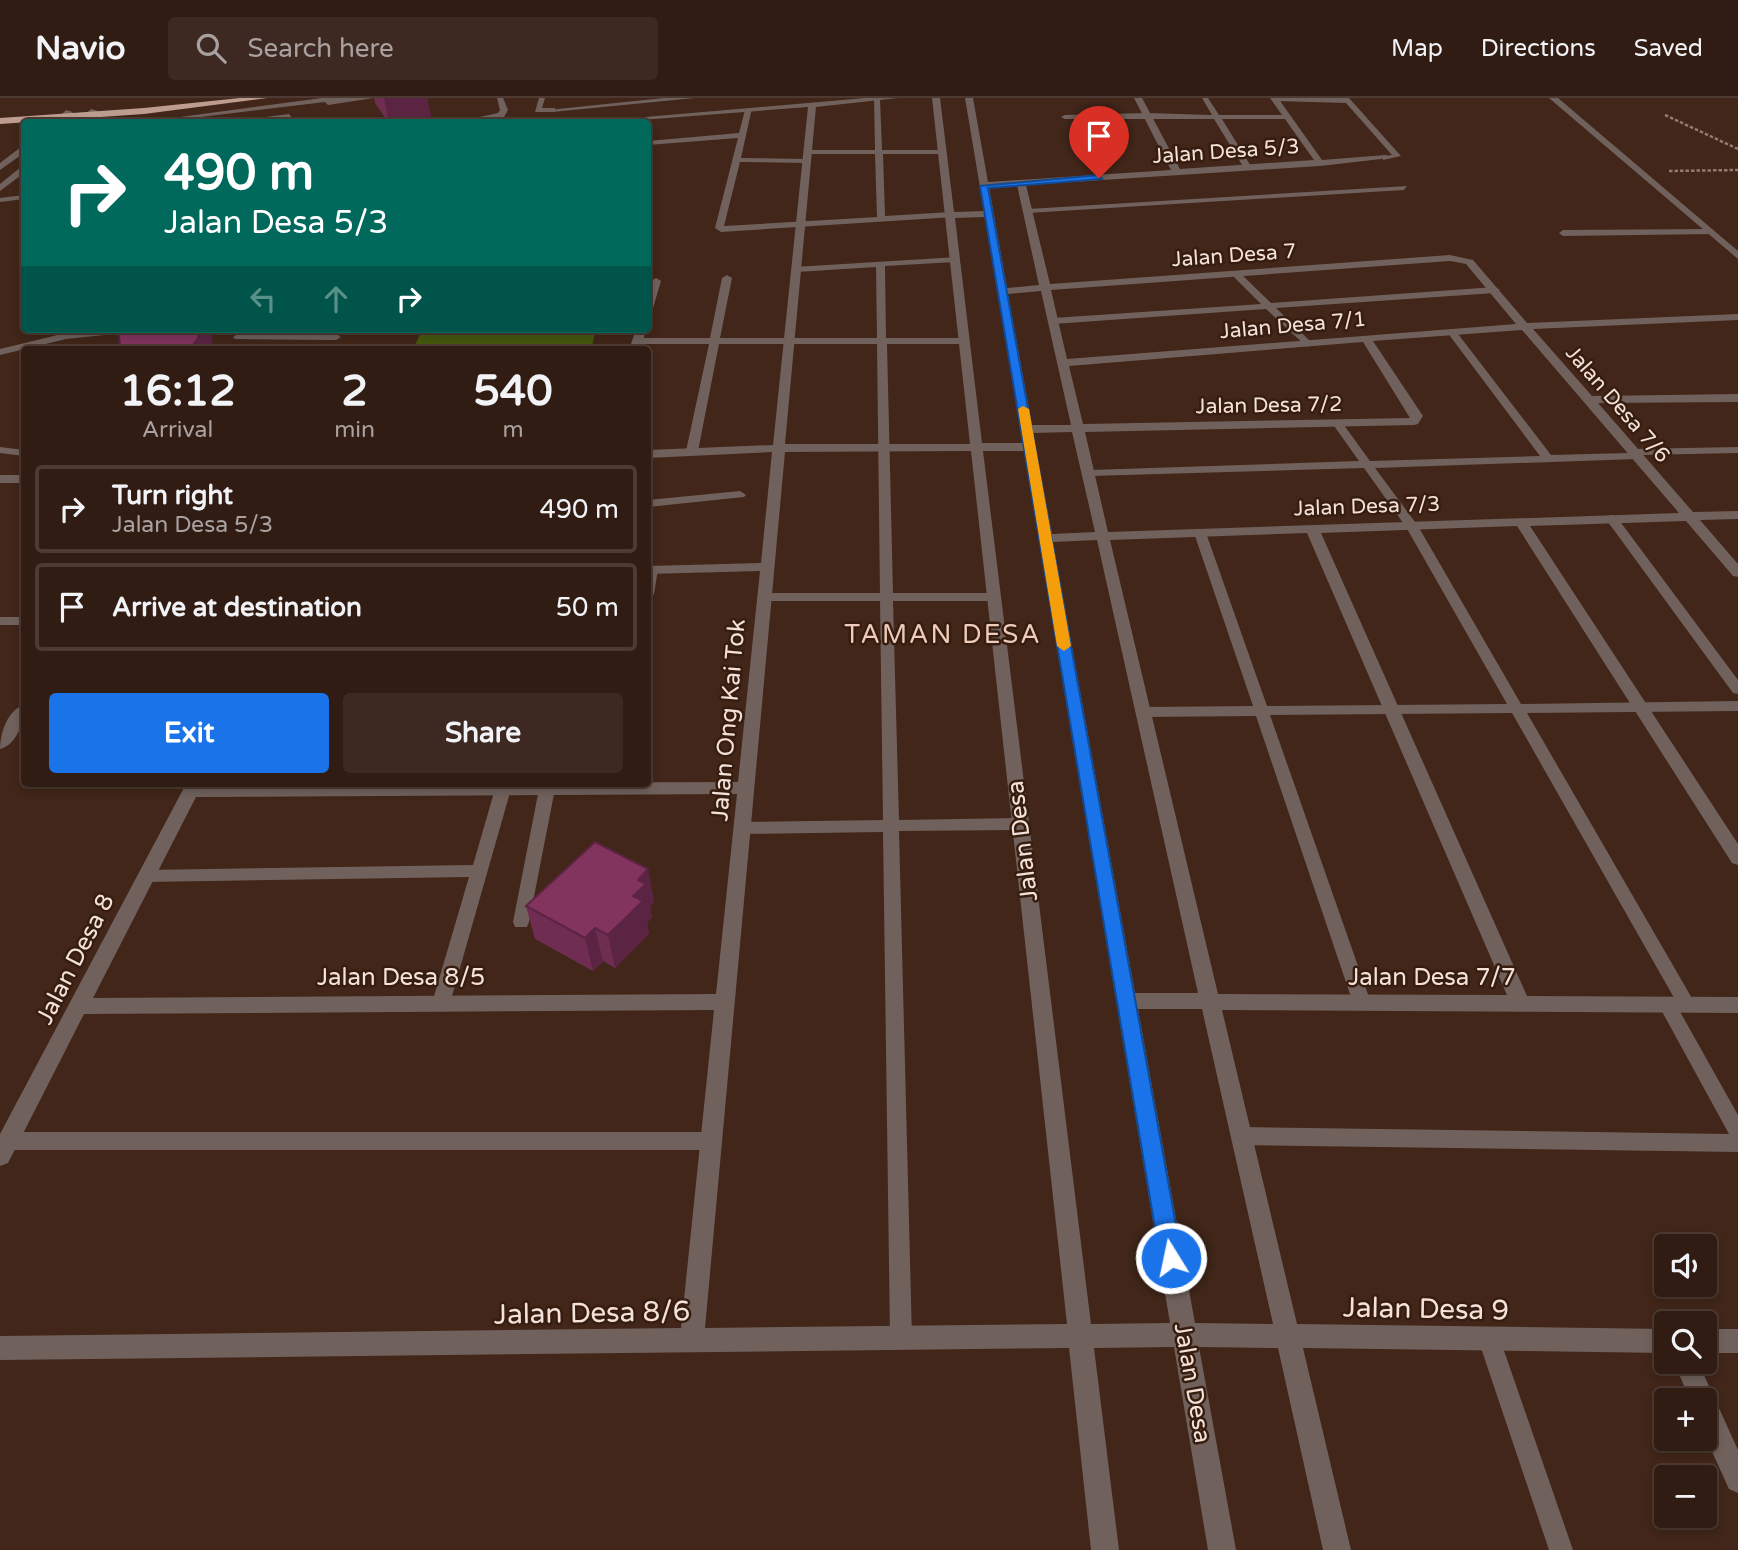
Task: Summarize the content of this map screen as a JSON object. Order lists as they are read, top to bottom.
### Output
{
  "streets": {
    "street": [
      "Jalan Desa 5/3",
      "Jalan Desa 7",
      "Jalan Desa 7/1",
      "Jalan Desa 7/6",
      "Jalan Desa 7/2",
      "Jalan Desa 7/3",
      "Jalan Ong Kai Tok",
      "Jalan Desa",
      "Jalan Desa 8",
      "Jalan Desa 8/5",
      "Jalan Desa 7/7",
      "Jalan Desa 9",
      "Jalan Desa 8/6"
    ]
  },
  "crossings": [
    ["Jalan Desa 5/3", "Jalan Desa"],
    ["Jalan Desa 7", "Jalan Desa 7/6"],
    ["Jalan Desa 7", "Jalan Desa"],
    ["Jalan Desa 7/1", "Jalan Desa 7/6"],
    ["Jalan Desa 7/1", "Jalan Desa 7/2"],
    ["Jalan Desa 7/6", "Jalan Desa 7/3"],
    ["Jalan Desa 7/2", "Jalan Desa"],
    ["Jalan Desa 7/3", "Jalan Desa"],
    ["Jalan Ong Kai Tok", "Jalan Desa 8/5"],
    ["Jalan Ong Kai Tok", "Jalan Desa 8/6"],
    ["Jalan Desa", "Jalan Desa 7/7"],
    ["Jalan Desa", "Jalan Desa 9"],
    ["Jalan Desa", "Jalan Desa 8/6"],
    ["Jalan Desa 8", "Jalan Desa 8/5"],
    ["Jalan Desa 9", "Jalan Desa 8/6"]
  ],
  "districts": ["TAMAN DESA"],
  "page": {
    "header": "Navio",
    "search": "Search here",
    "nav": ["Map", "Directions", "Saved"],
    "turn": ["490 m", "Jalan Desa 5/3"],
    "eta": [
      "16:12",
      "Arrival",
      "2",
      "min",
      "540",
      "m"
    ],
    "list": [
      {
        "name": "Turn right",
        "note": "Jalan Desa 5/3",
        "value": "490 m"
      },
      {
        "name": "Arrive at destination",
        "value": "50 m"
      }
    ],
    "buttons": ["Exit", "Share"],
    "map_buttons": ["+", "−"]
  }
}
